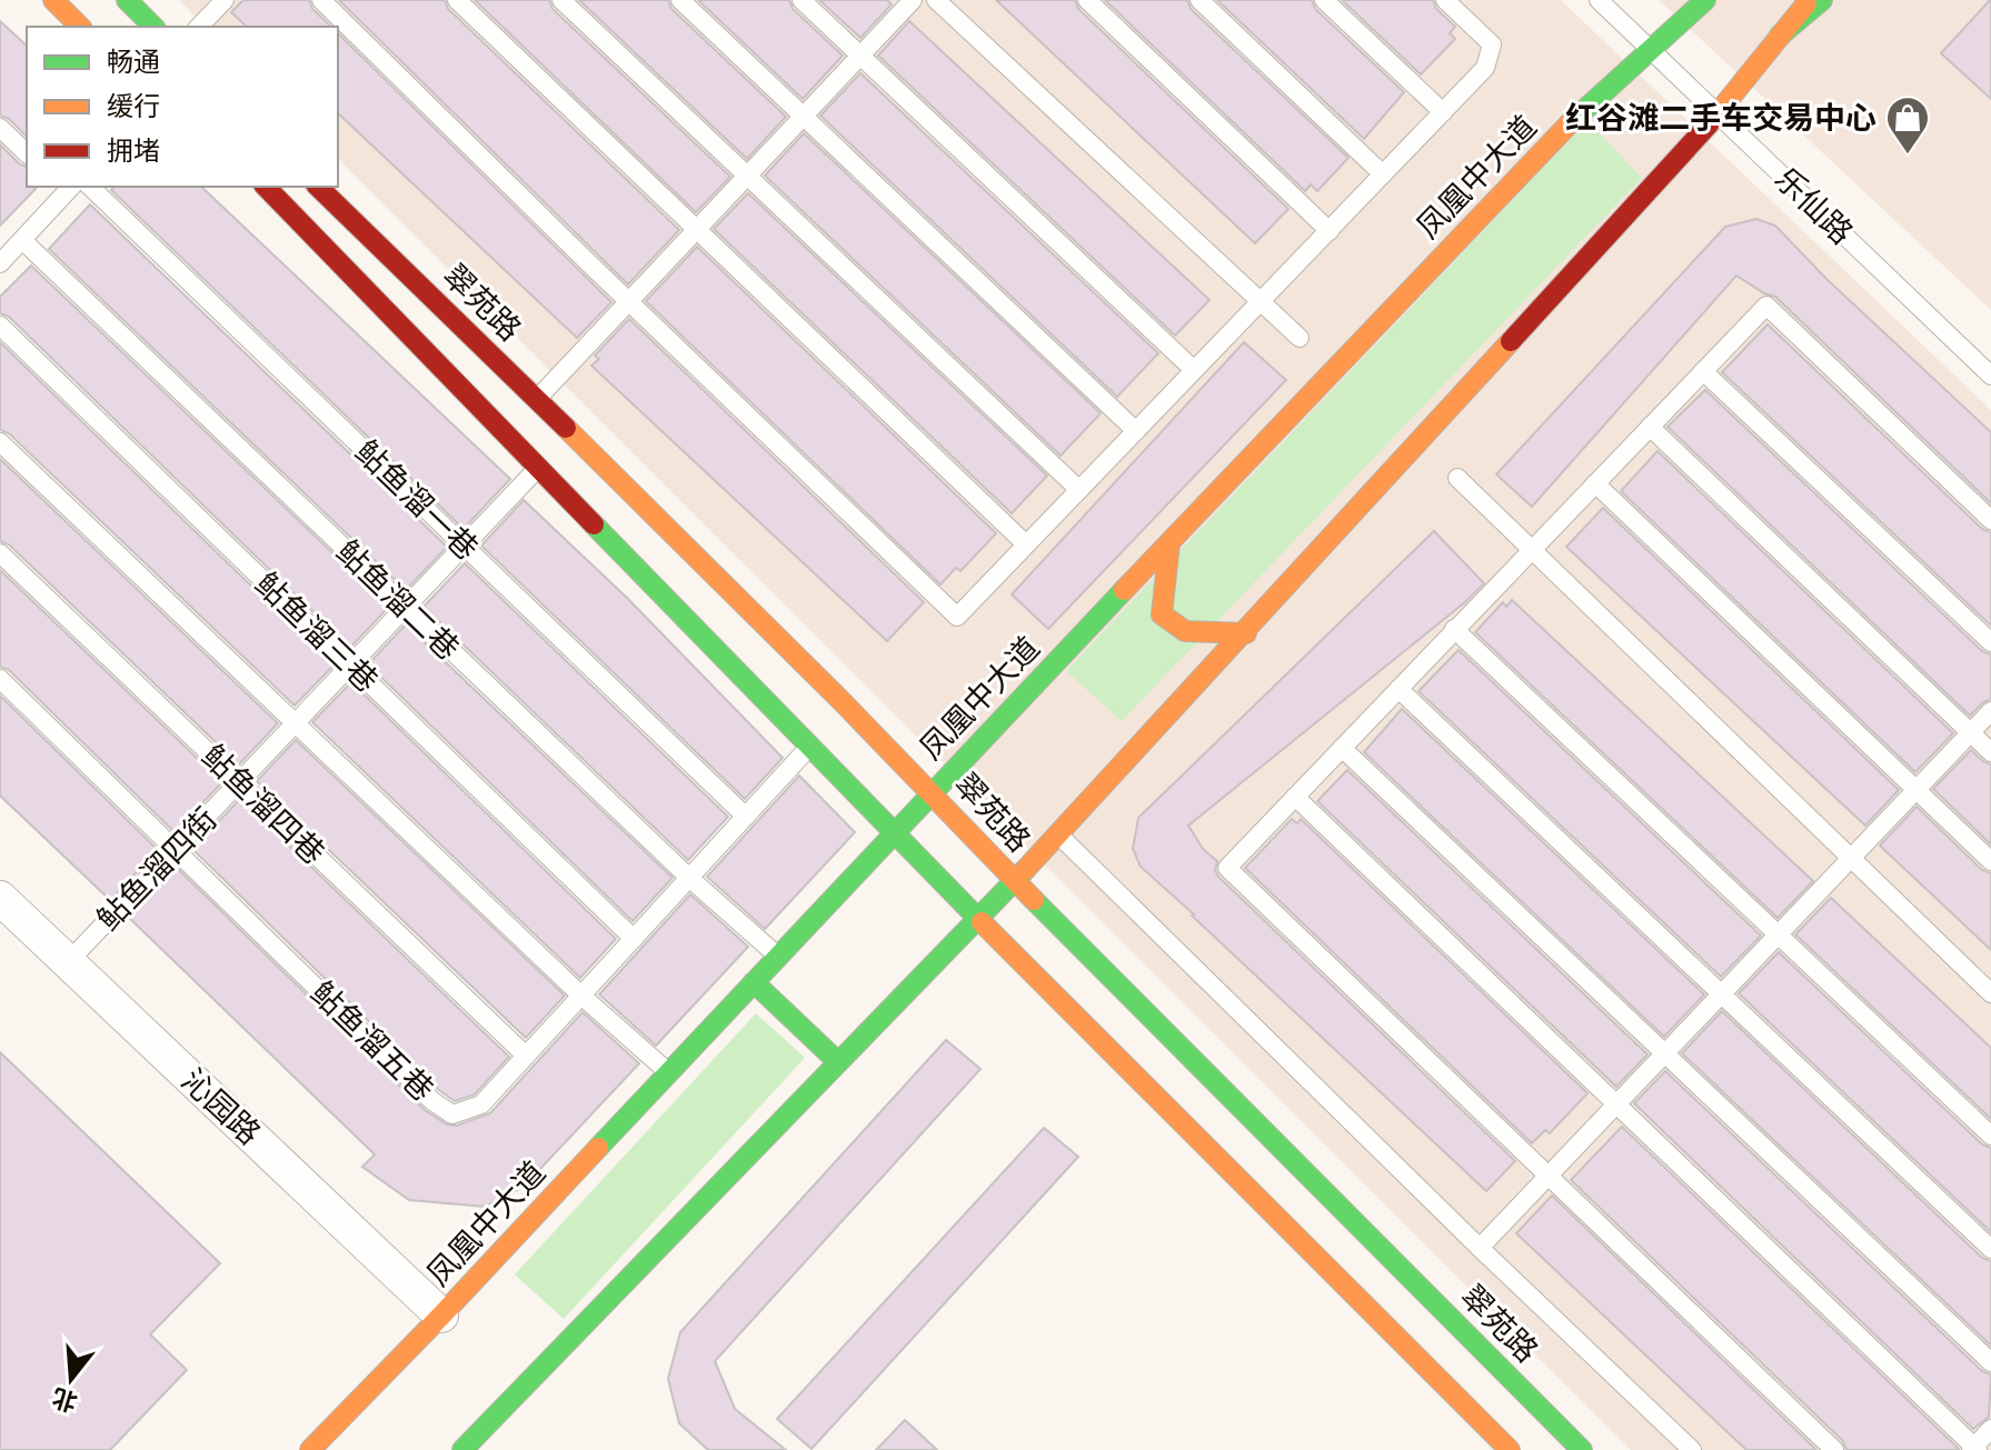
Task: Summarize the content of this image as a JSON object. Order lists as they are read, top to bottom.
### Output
{
  "streets": {
    "main road": ["凤凰中大道", "翠苑路"],
    "street": ["沁园路"],
    "lane": [
      "乐仙路",
      "鲇鱼溜一巷",
      "鲇鱼溜二巷",
      "鲇鱼溜三巷",
      "鲇鱼溜四巷",
      "鲇鱼溜四街",
      "鲇鱼溜五巷"
    ]
  },
  "crossings": [
    ["凤凰中大道", "乐仙路"],
    ["凤凰中大道", "翠苑路"],
    ["凤凰中大道", "鲇鱼溜二巷"],
    ["凤凰中大道", "沁园路"],
    ["鲇鱼溜一巷", "鲇鱼溜四街"],
    ["鲇鱼溜一巷", "鲇鱼溜五巷"],
    ["鲇鱼溜二巷", "鲇鱼溜四街"],
    ["鲇鱼溜二巷", "鲇鱼溜五巷"],
    ["鲇鱼溜三巷", "鲇鱼溜四街"],
    ["鲇鱼溜三巷", "鲇鱼溜五巷"],
    ["鲇鱼溜四巷", "鲇鱼溜四街"],
    ["鲇鱼溜四巷", "鲇鱼溜五巷"],
    ["鲇鱼溜四街", "鲇鱼溜五巷"],
    ["鲇鱼溜四街", "沁园路"]
  ],
  "places": {
    "shop": ["红谷滩二手车交易中心"]
  },
  "legend": ["畅通", "缓行", "拥堵"],
  "north": "bottom"
}
